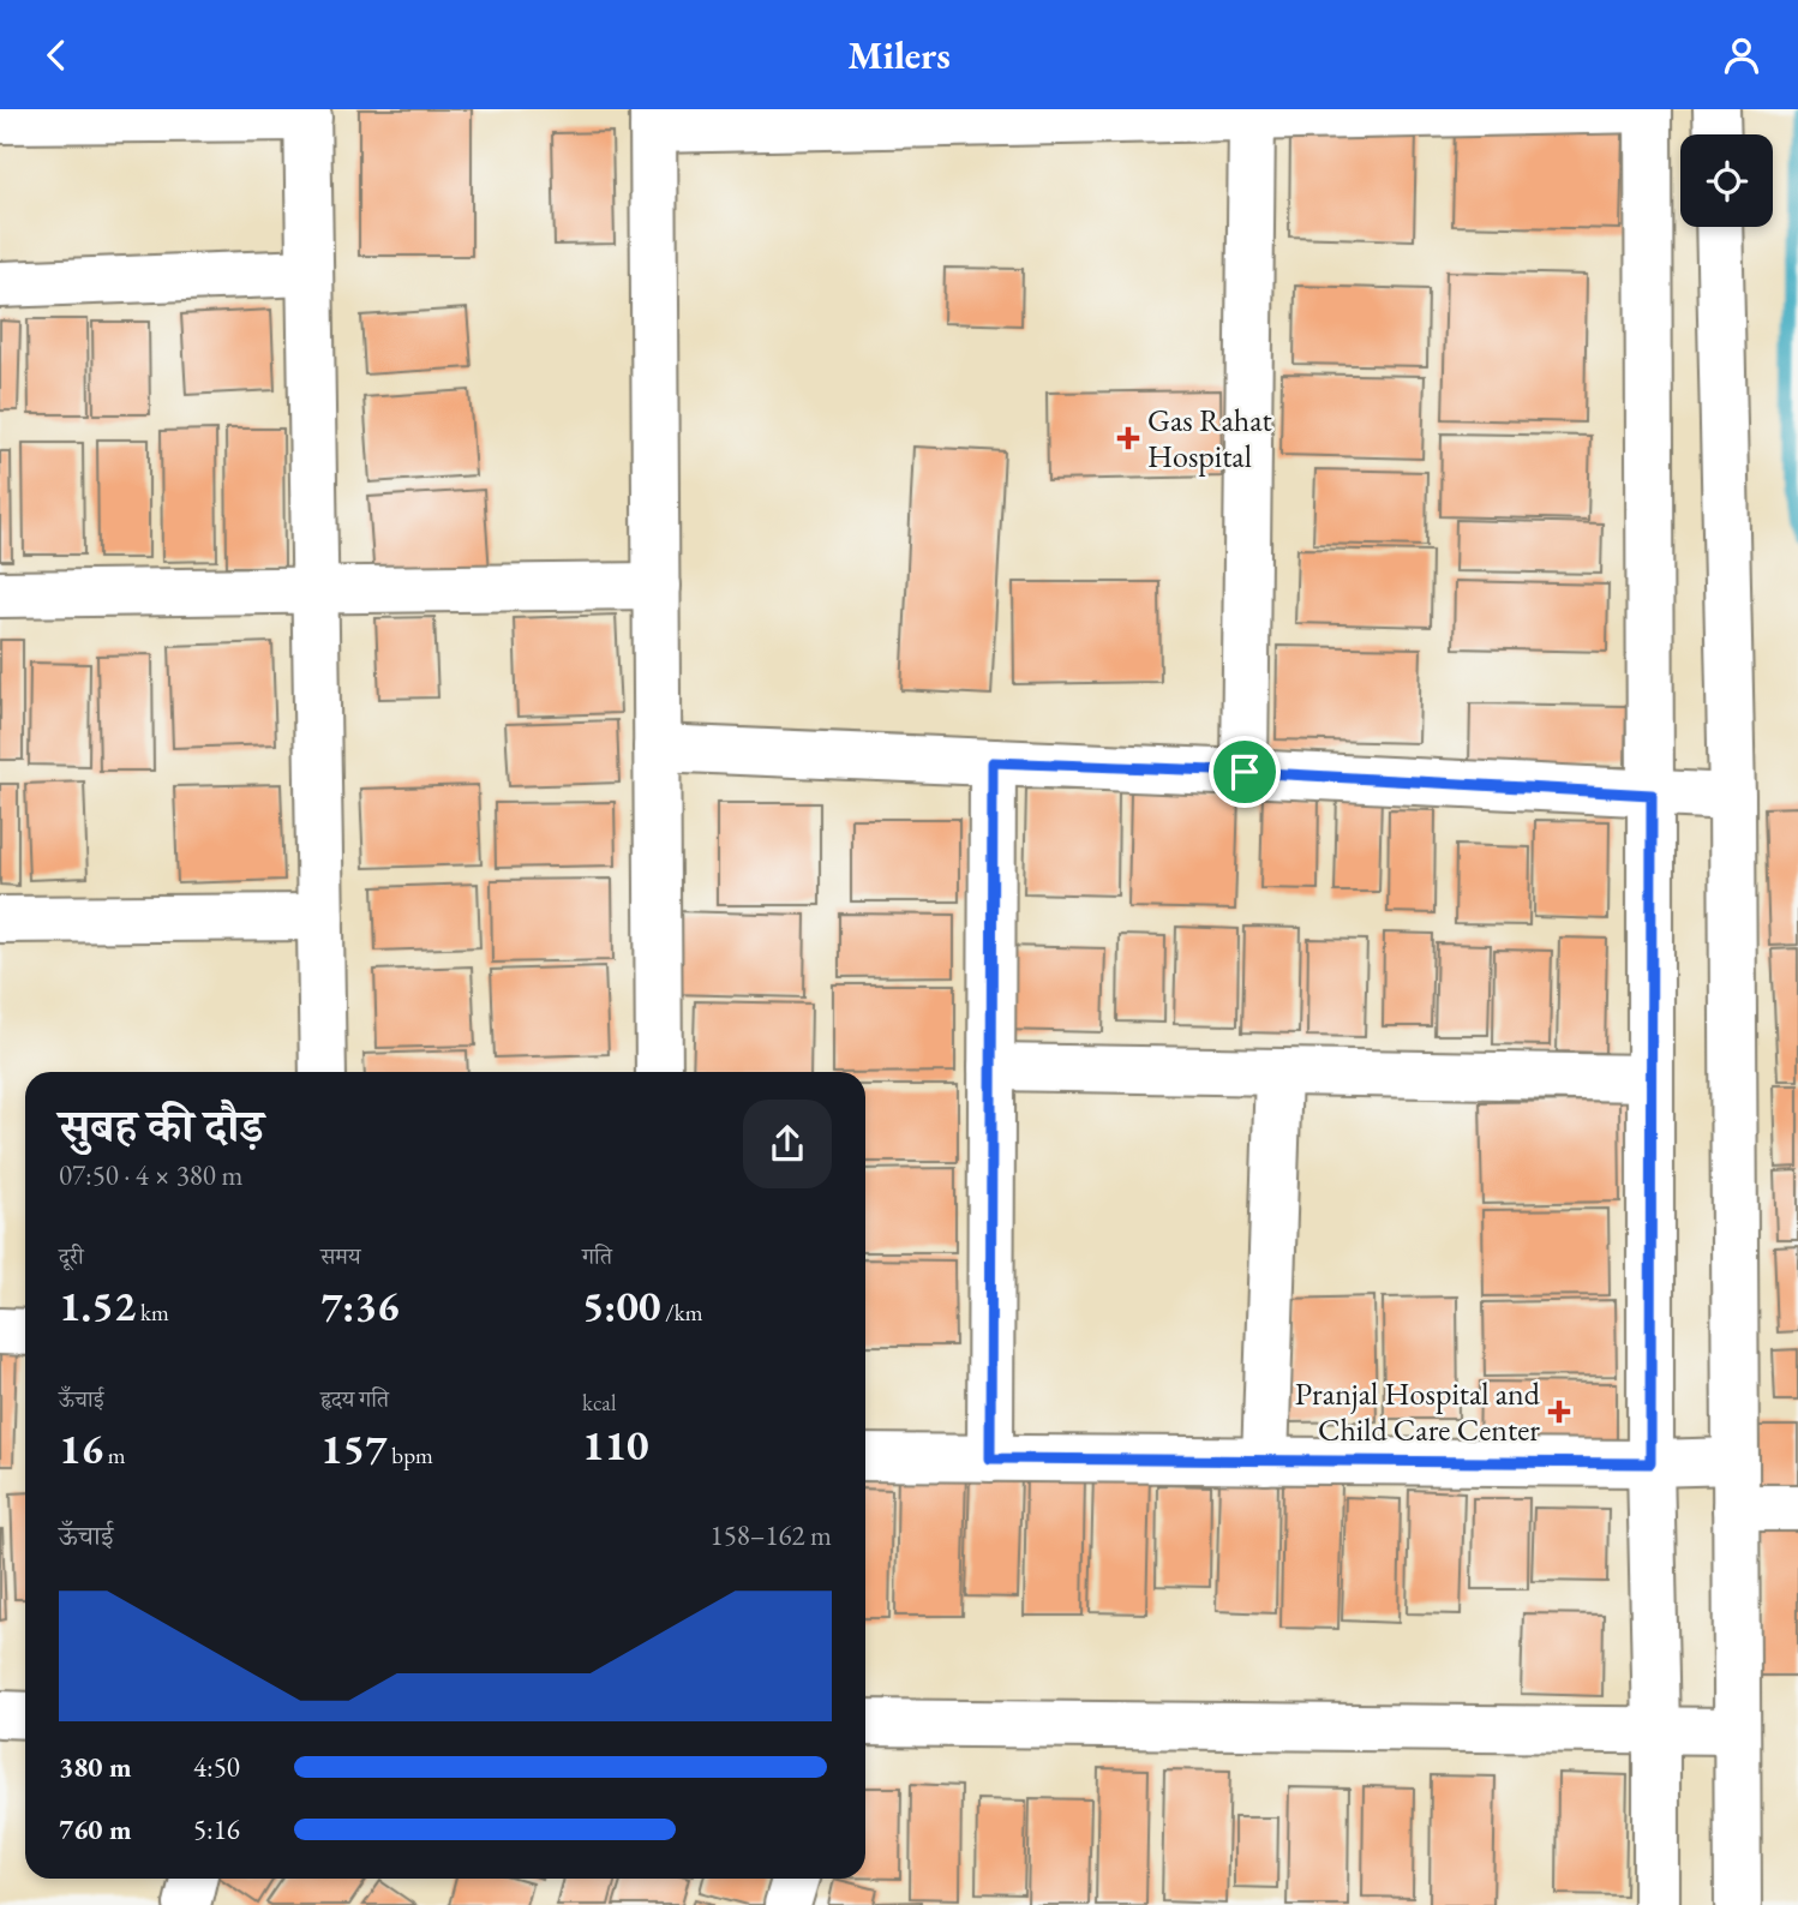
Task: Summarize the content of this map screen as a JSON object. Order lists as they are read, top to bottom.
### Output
{
  "places": {
    "health": ["Gas Rahat Hospital", "Pranjal Hospital and Child Care Center"]
  },
  "page": {
    "header": "Milers",
    "heading": ["सुबह की दौड़", "07:50 · 4 × 380 m"],
    "stats": [
      ["दूरी", "1.52 km"],
      ["समय", "7:36"],
      ["गति", "5:00 /km"],
      ["ऊँचाई", "16 m"],
      ["हृदय गति", "157 bpm"],
      ["kcal", "110"]
    ],
    "chart": ["ऊँचाई", "158–162 m"],
    "list": [
      {
        "name": "380 m",
        "note": "4:50"
      },
      {
        "name": "760 m",
        "note": "5:16"
      }
    ]
  }
}
